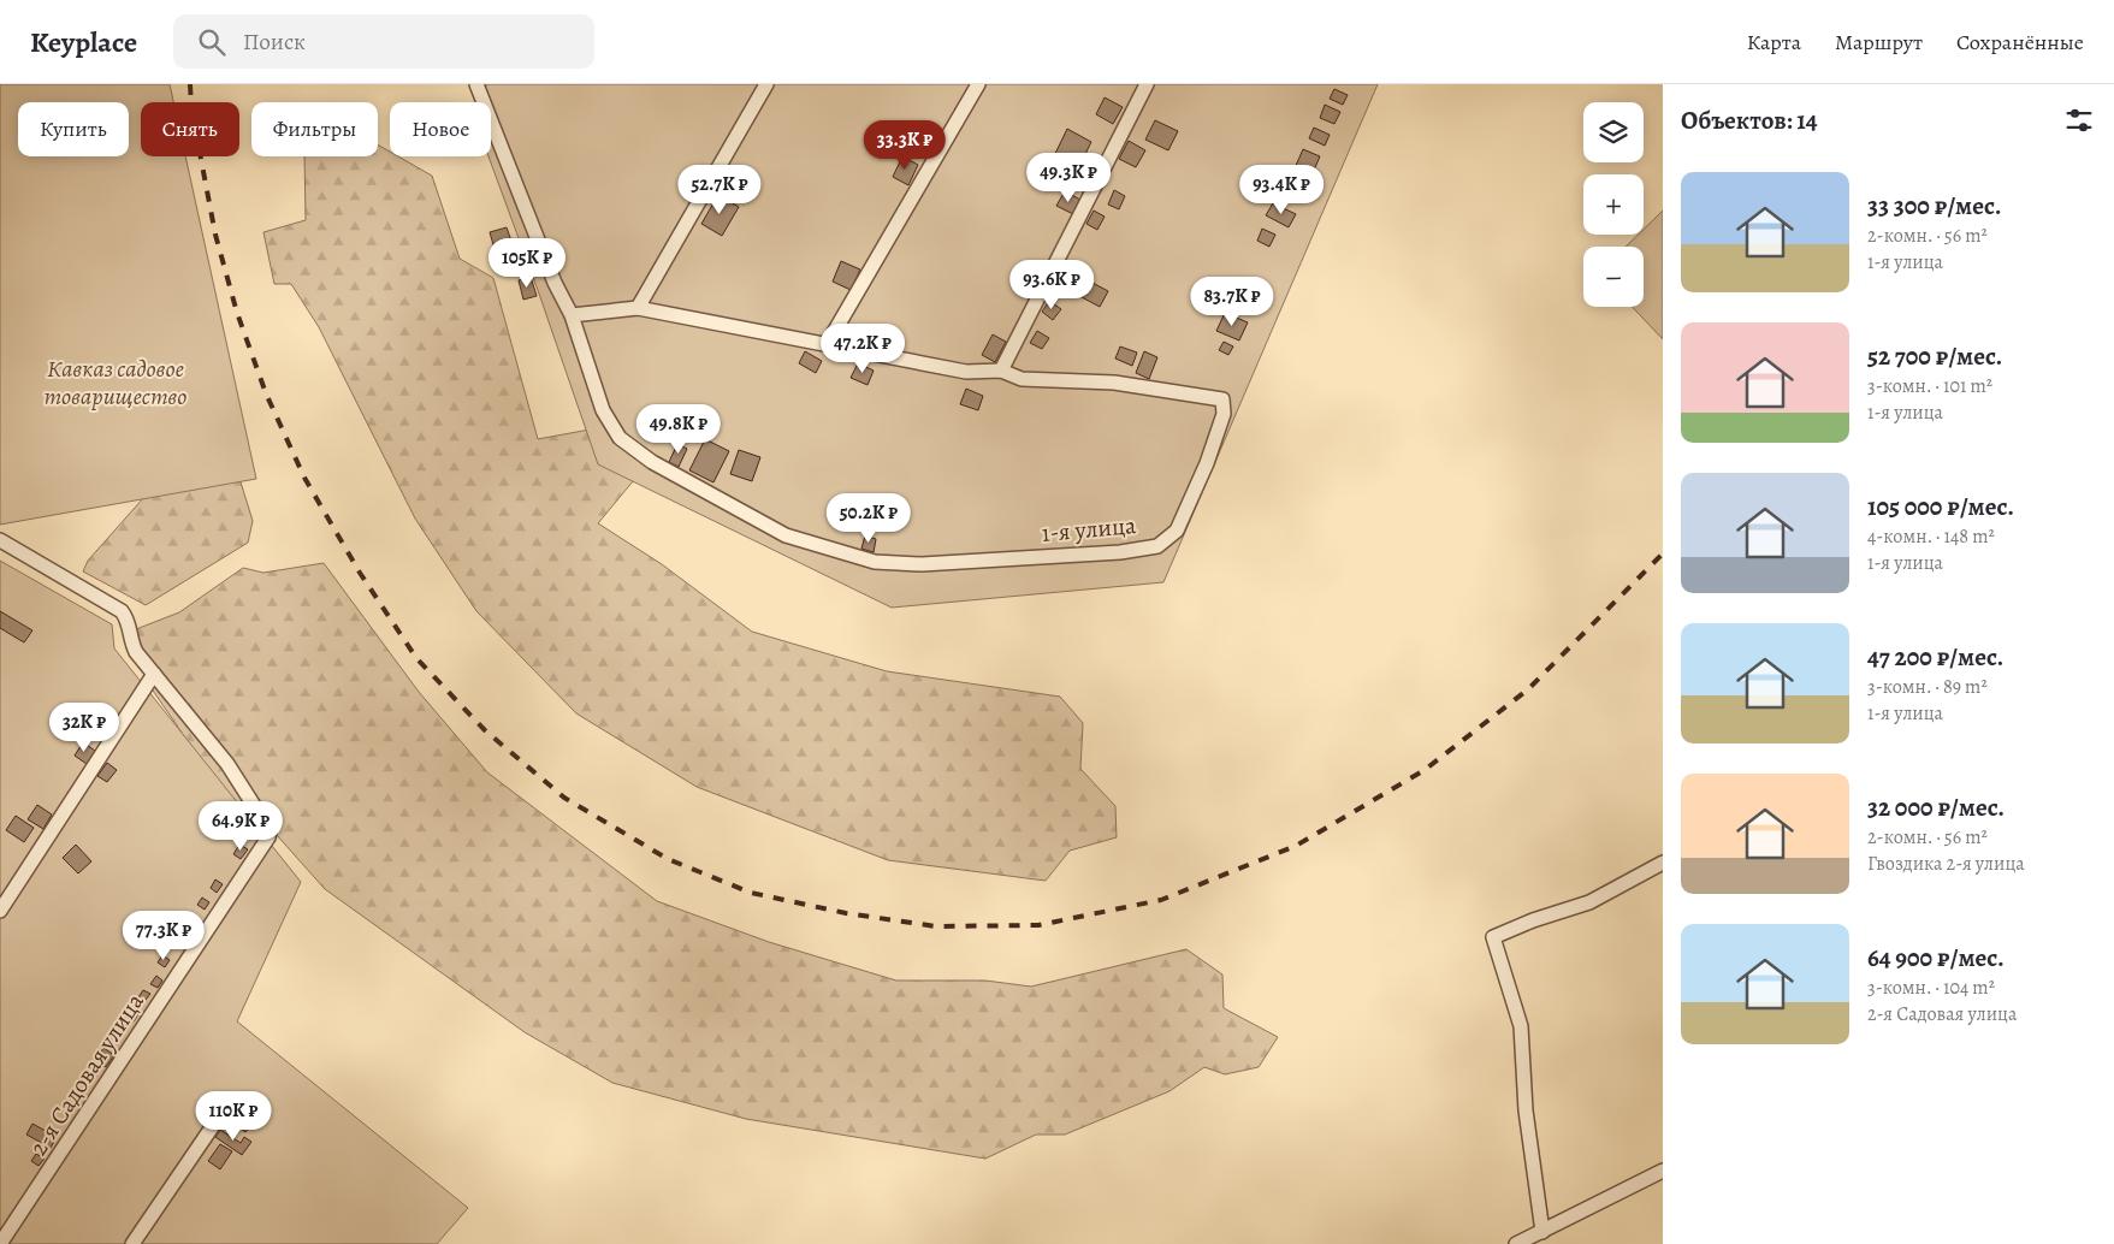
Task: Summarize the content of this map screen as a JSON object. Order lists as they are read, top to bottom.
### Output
{
  "streets": {
    "street": ["1-я улица", "2-я Садовая улица"]
  },
  "parks": ["Кавказ садовое товарищество"],
  "page": {
    "header": "Keyplace",
    "search": "Поиск",
    "nav": ["Карта", "Маршрут", "Сохранённые"],
    "heading": "Объектов: 14",
    "map_buttons": ["+", "−"],
    "chip": [
      "Купить",
      "Снять",
      "Фильтры",
      "Новое"
    ],
    "price": [
      "33.3K ₽",
      "49.3K ₽",
      "52.7K ₽",
      "93.4K ₽",
      "105K ₽",
      "93.6K ₽",
      "83.7K ₽",
      "47.2K ₽",
      "49.8K ₽",
      "50.2K ₽",
      "32K ₽",
      "64.9K ₽",
      "77.3K ₽",
      "110K ₽"
    ],
    "list": [
      {
        "name": "33 300 ₽/мес.",
        "note": "2-комн. · 56 m² · 1-я улица"
      },
      {
        "name": "52 700 ₽/мес.",
        "note": "3-комн. · 101 m² · 1-я улица"
      },
      {
        "name": "105 000 ₽/мес.",
        "note": "4-комн. · 148 m² · 1-я улица"
      },
      {
        "name": "47 200 ₽/мес.",
        "note": "3-комн. · 89 m² · 1-я улица"
      },
      {
        "name": "32 000 ₽/мес.",
        "note": "2-комн. · 56 m² · Гвоздика 2-я улица"
      },
      {
        "name": "64 900 ₽/мес.",
        "note": "3-комн. · 104 m² · 2-я Садовая улица"
      }
    ]
  }
}
